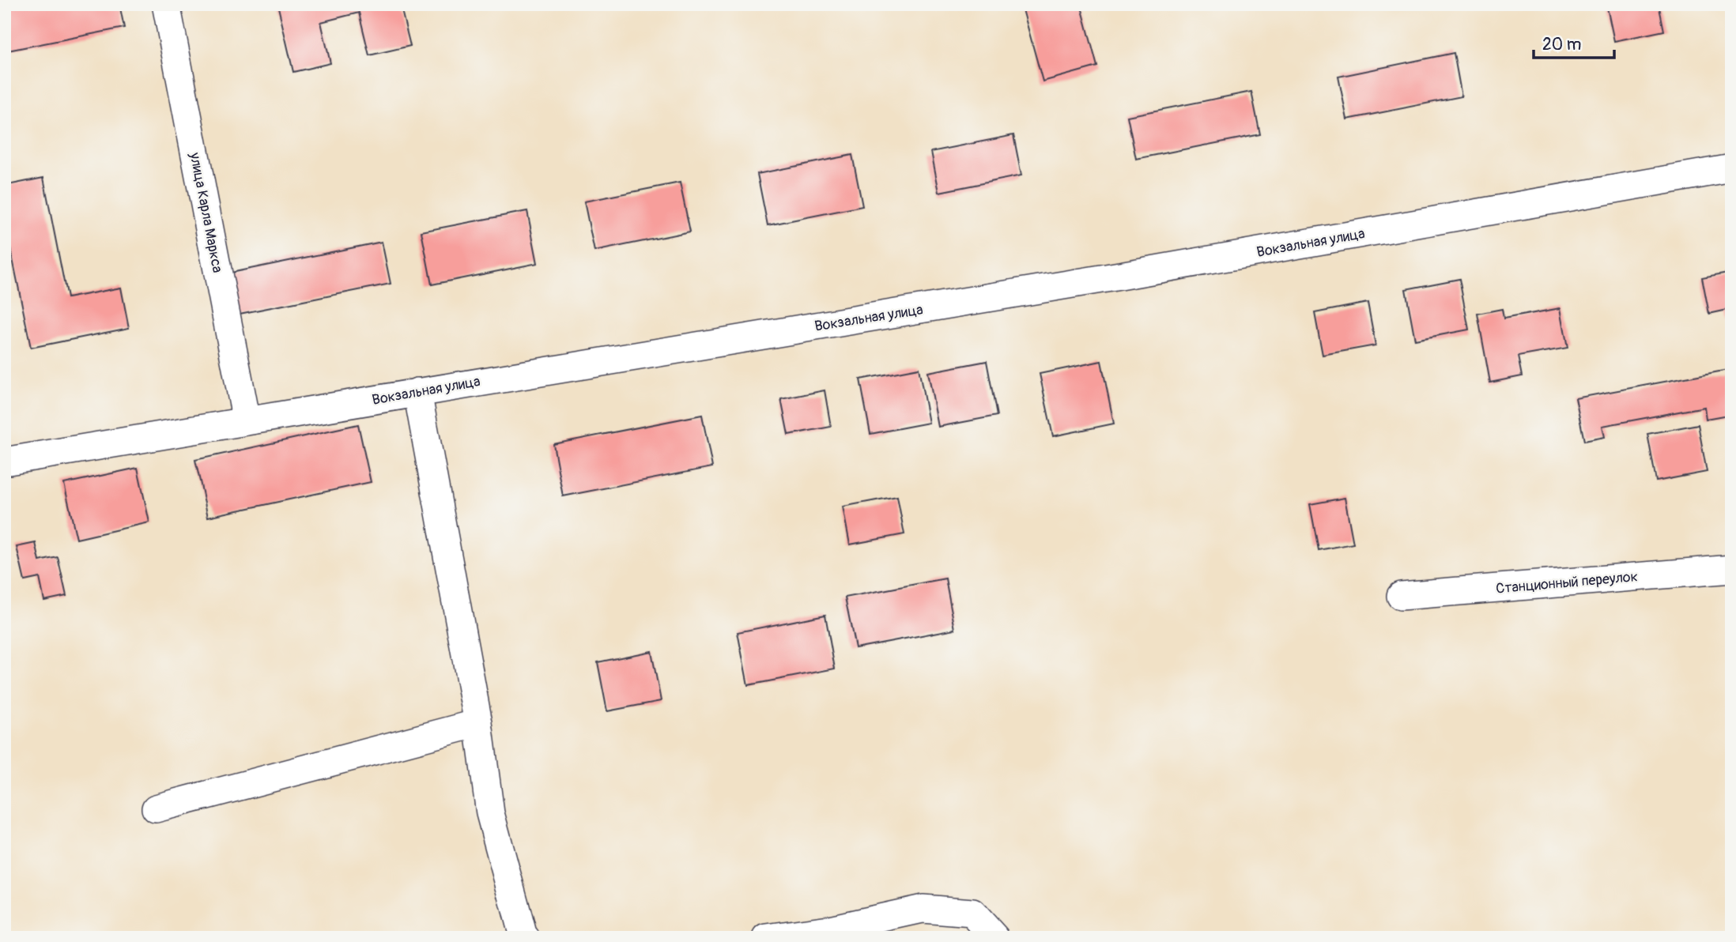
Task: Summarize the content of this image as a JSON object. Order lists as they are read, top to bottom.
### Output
{
  "streets": {
    "street": ["улица Карла Маркса", "Вокзальная улица", "Станционный переулок"]
  },
  "crossings": [
    ["улица Карла Маркса", "Вокзальная улица"]
  ],
  "scale_bar": "20 m"
}
